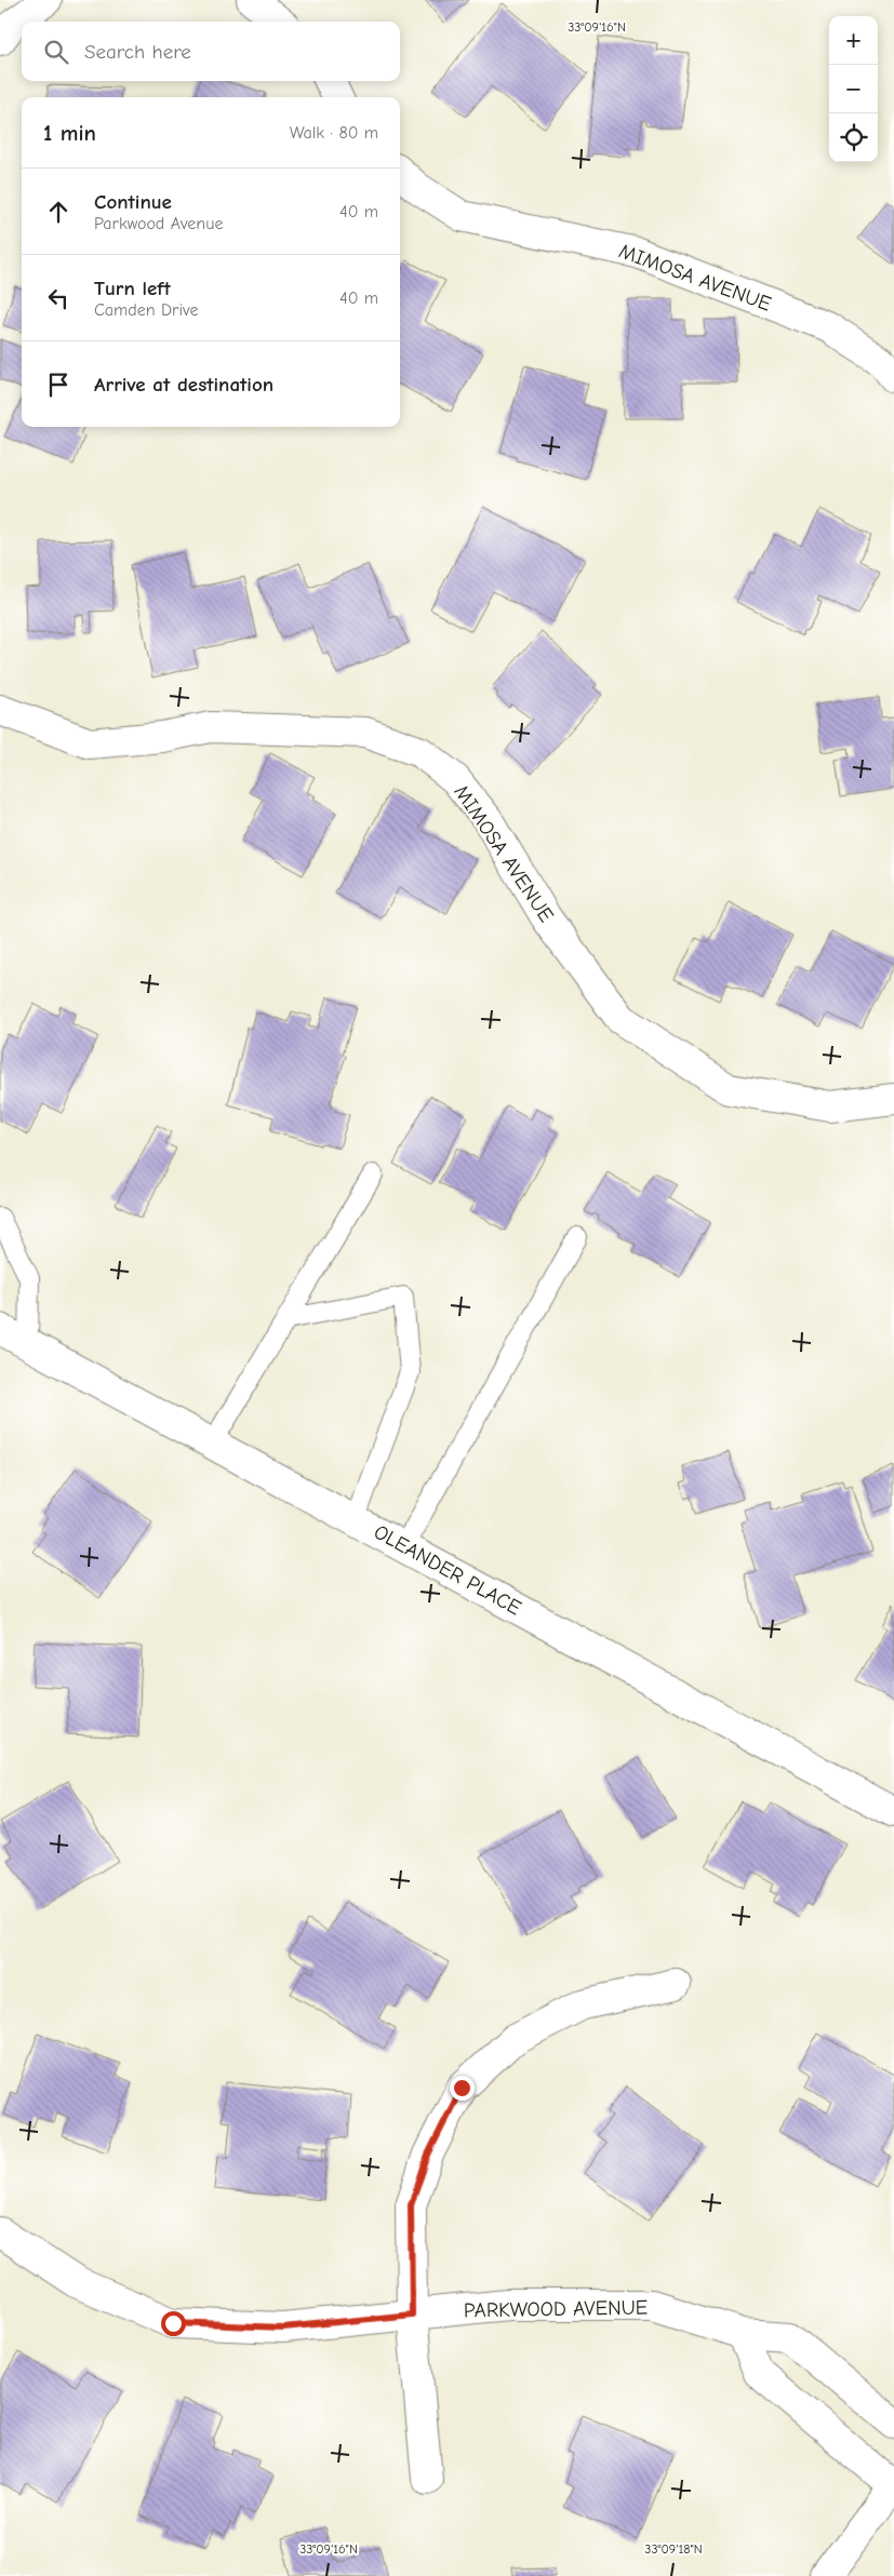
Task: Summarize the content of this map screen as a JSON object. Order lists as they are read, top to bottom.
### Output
{
  "streets": {
    "street": ["MIMOSA AVENUE", "OLEANDER PLACE", "PARKWOOD AVENUE"]
  },
  "page": {
    "map_buttons": ["+", "−"],
    "search": "Search here",
    "heading": ["1 min", "Walk · 80 m"],
    "list": [
      ["Continue", "Parkwood Avenue", "40 m"],
      ["Turn left", "Camden Drive", "40 m"],
      "Arrive at destination"
    ]
  },
  "coordinates": ["33°09'16\"N", "33°09'18\"N"]
}
